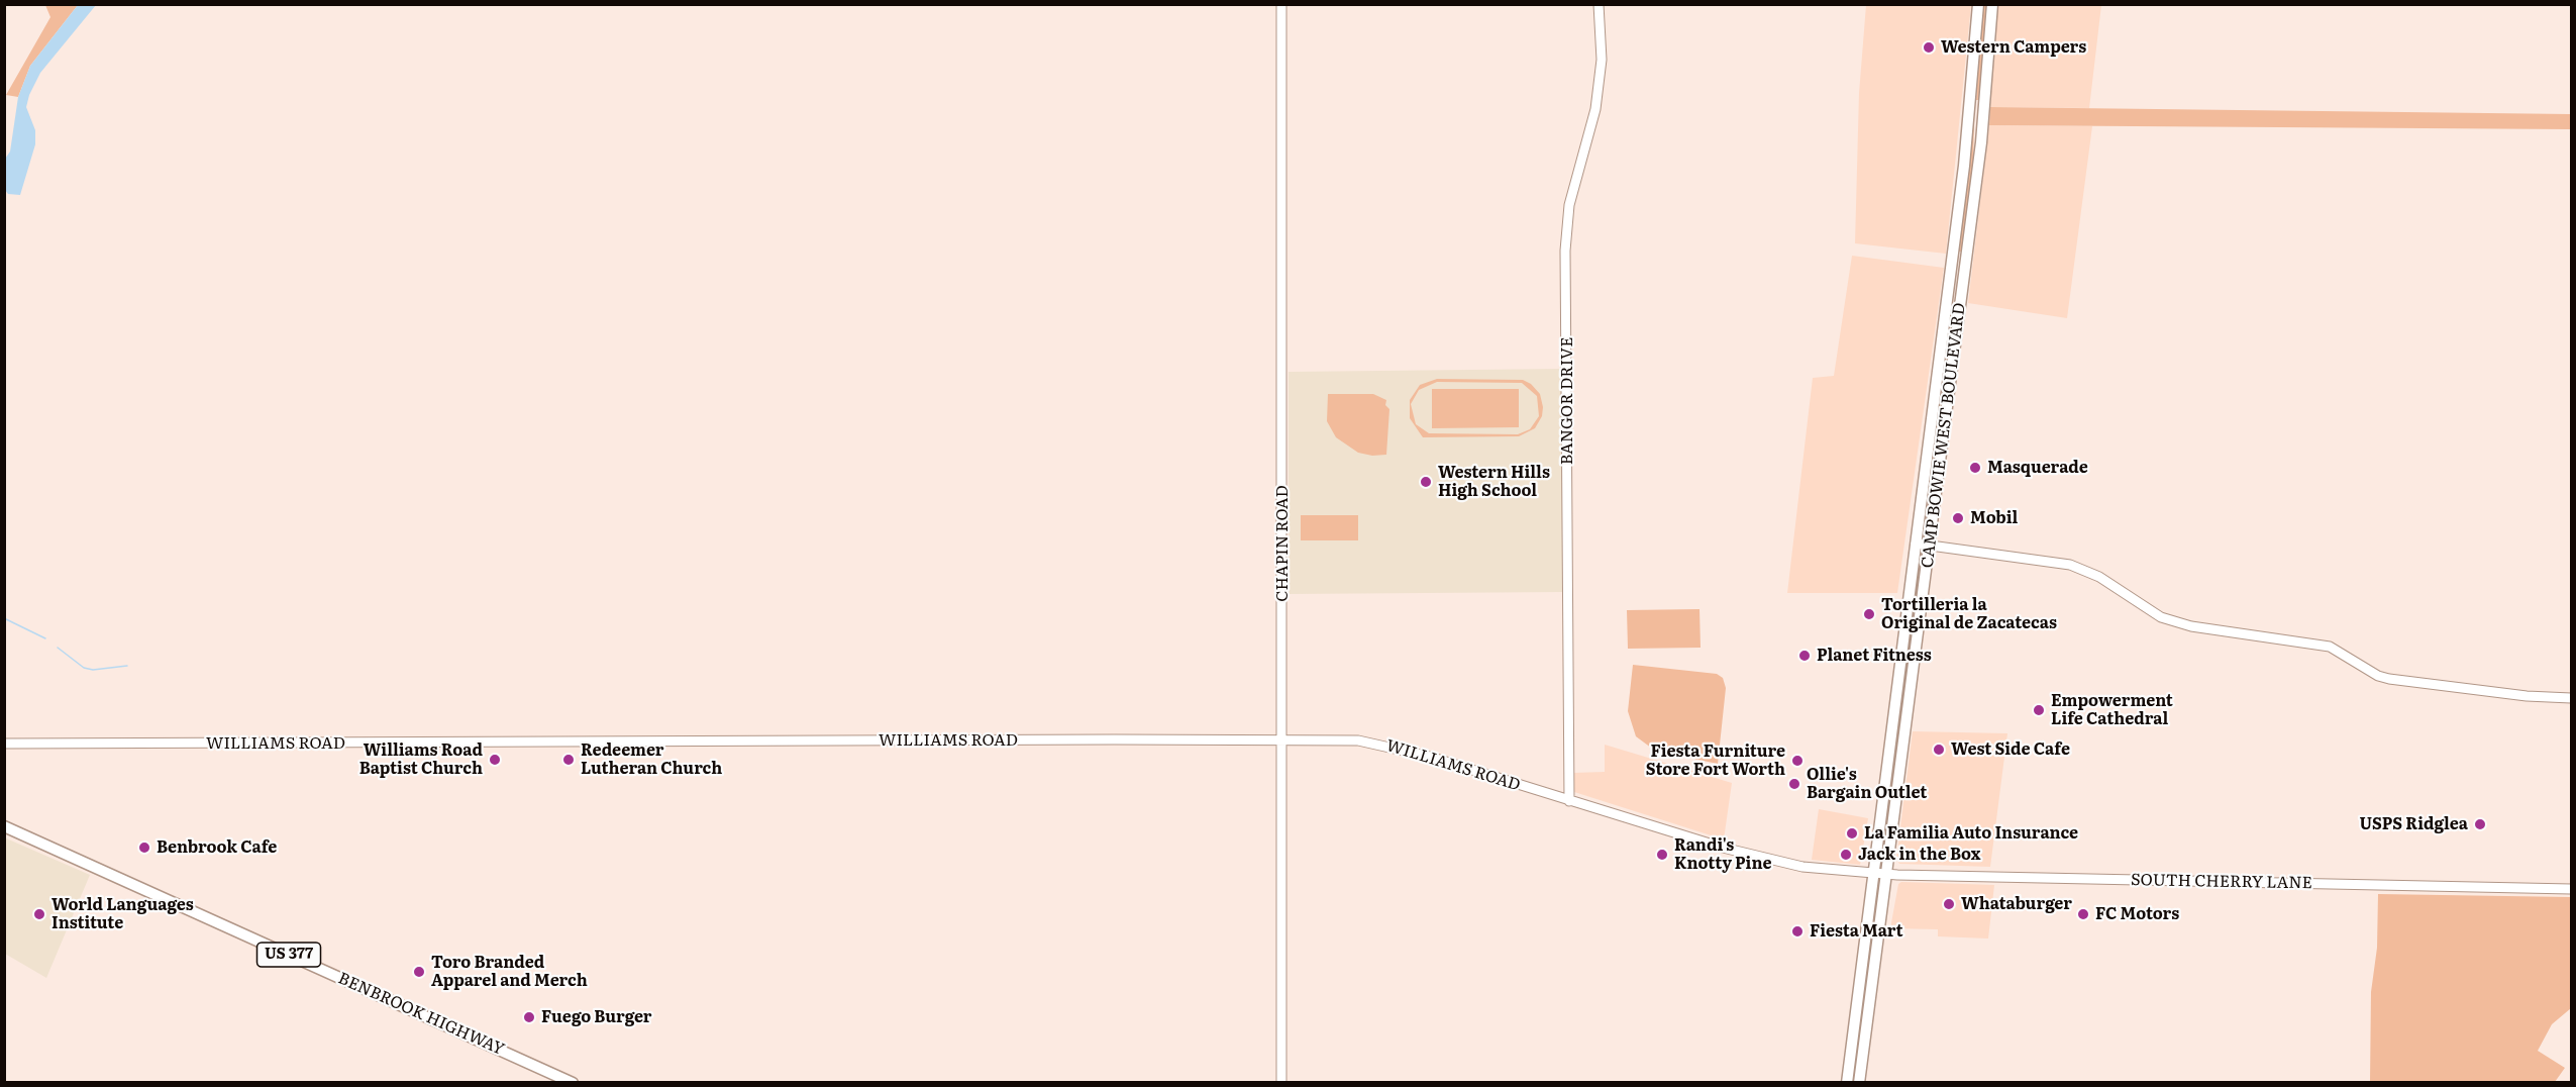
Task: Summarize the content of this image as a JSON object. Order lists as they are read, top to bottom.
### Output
{
  "streets": {
    "main road": ["CAMP BOWIE WEST BOULEVARD", "US 377", "BENBROOK HIGHWAY"],
    "street": [
      "BANGOR DRIVE",
      "CHAPIN ROAD",
      "WILLIAMS ROAD",
      "SOUTH CHERRY LANE"
    ]
  },
  "crossings": [
    ["BANGOR DRIVE", "WILLIAMS ROAD"],
    ["CAMP BOWIE WEST BOULEVARD", "WILLIAMS ROAD"],
    ["CAMP BOWIE WEST BOULEVARD", "SOUTH CHERRY LANE"],
    ["CHAPIN ROAD", "WILLIAMS ROAD"],
    ["WILLIAMS ROAD", "SOUTH CHERRY LANE"]
  ],
  "places": [
    "Western Campers",
    "Masquerade",
    "Western Hills High School",
    "Mobil",
    "Tortilleria la Original de Zacatecas",
    "Planet Fitness",
    "Empowerment Life Cathedral",
    "West Side Cafe",
    "Williams Road Baptist Church",
    "Redeemer Lutheran Church",
    "Fiesta Furniture Store Fort Worth",
    "Ollie's Bargain Outlet",
    "USPS Ridglea",
    "La Familia Auto Insurance",
    "Benbrook Cafe",
    "Randi's Knotty Pine",
    "Jack in the Box",
    "Whataburger",
    "World Languages Institute",
    "FC Motors",
    "Fiesta Mart",
    "Toro Branded Apparel and Merch",
    "Fuego Burger"
  ]
}
